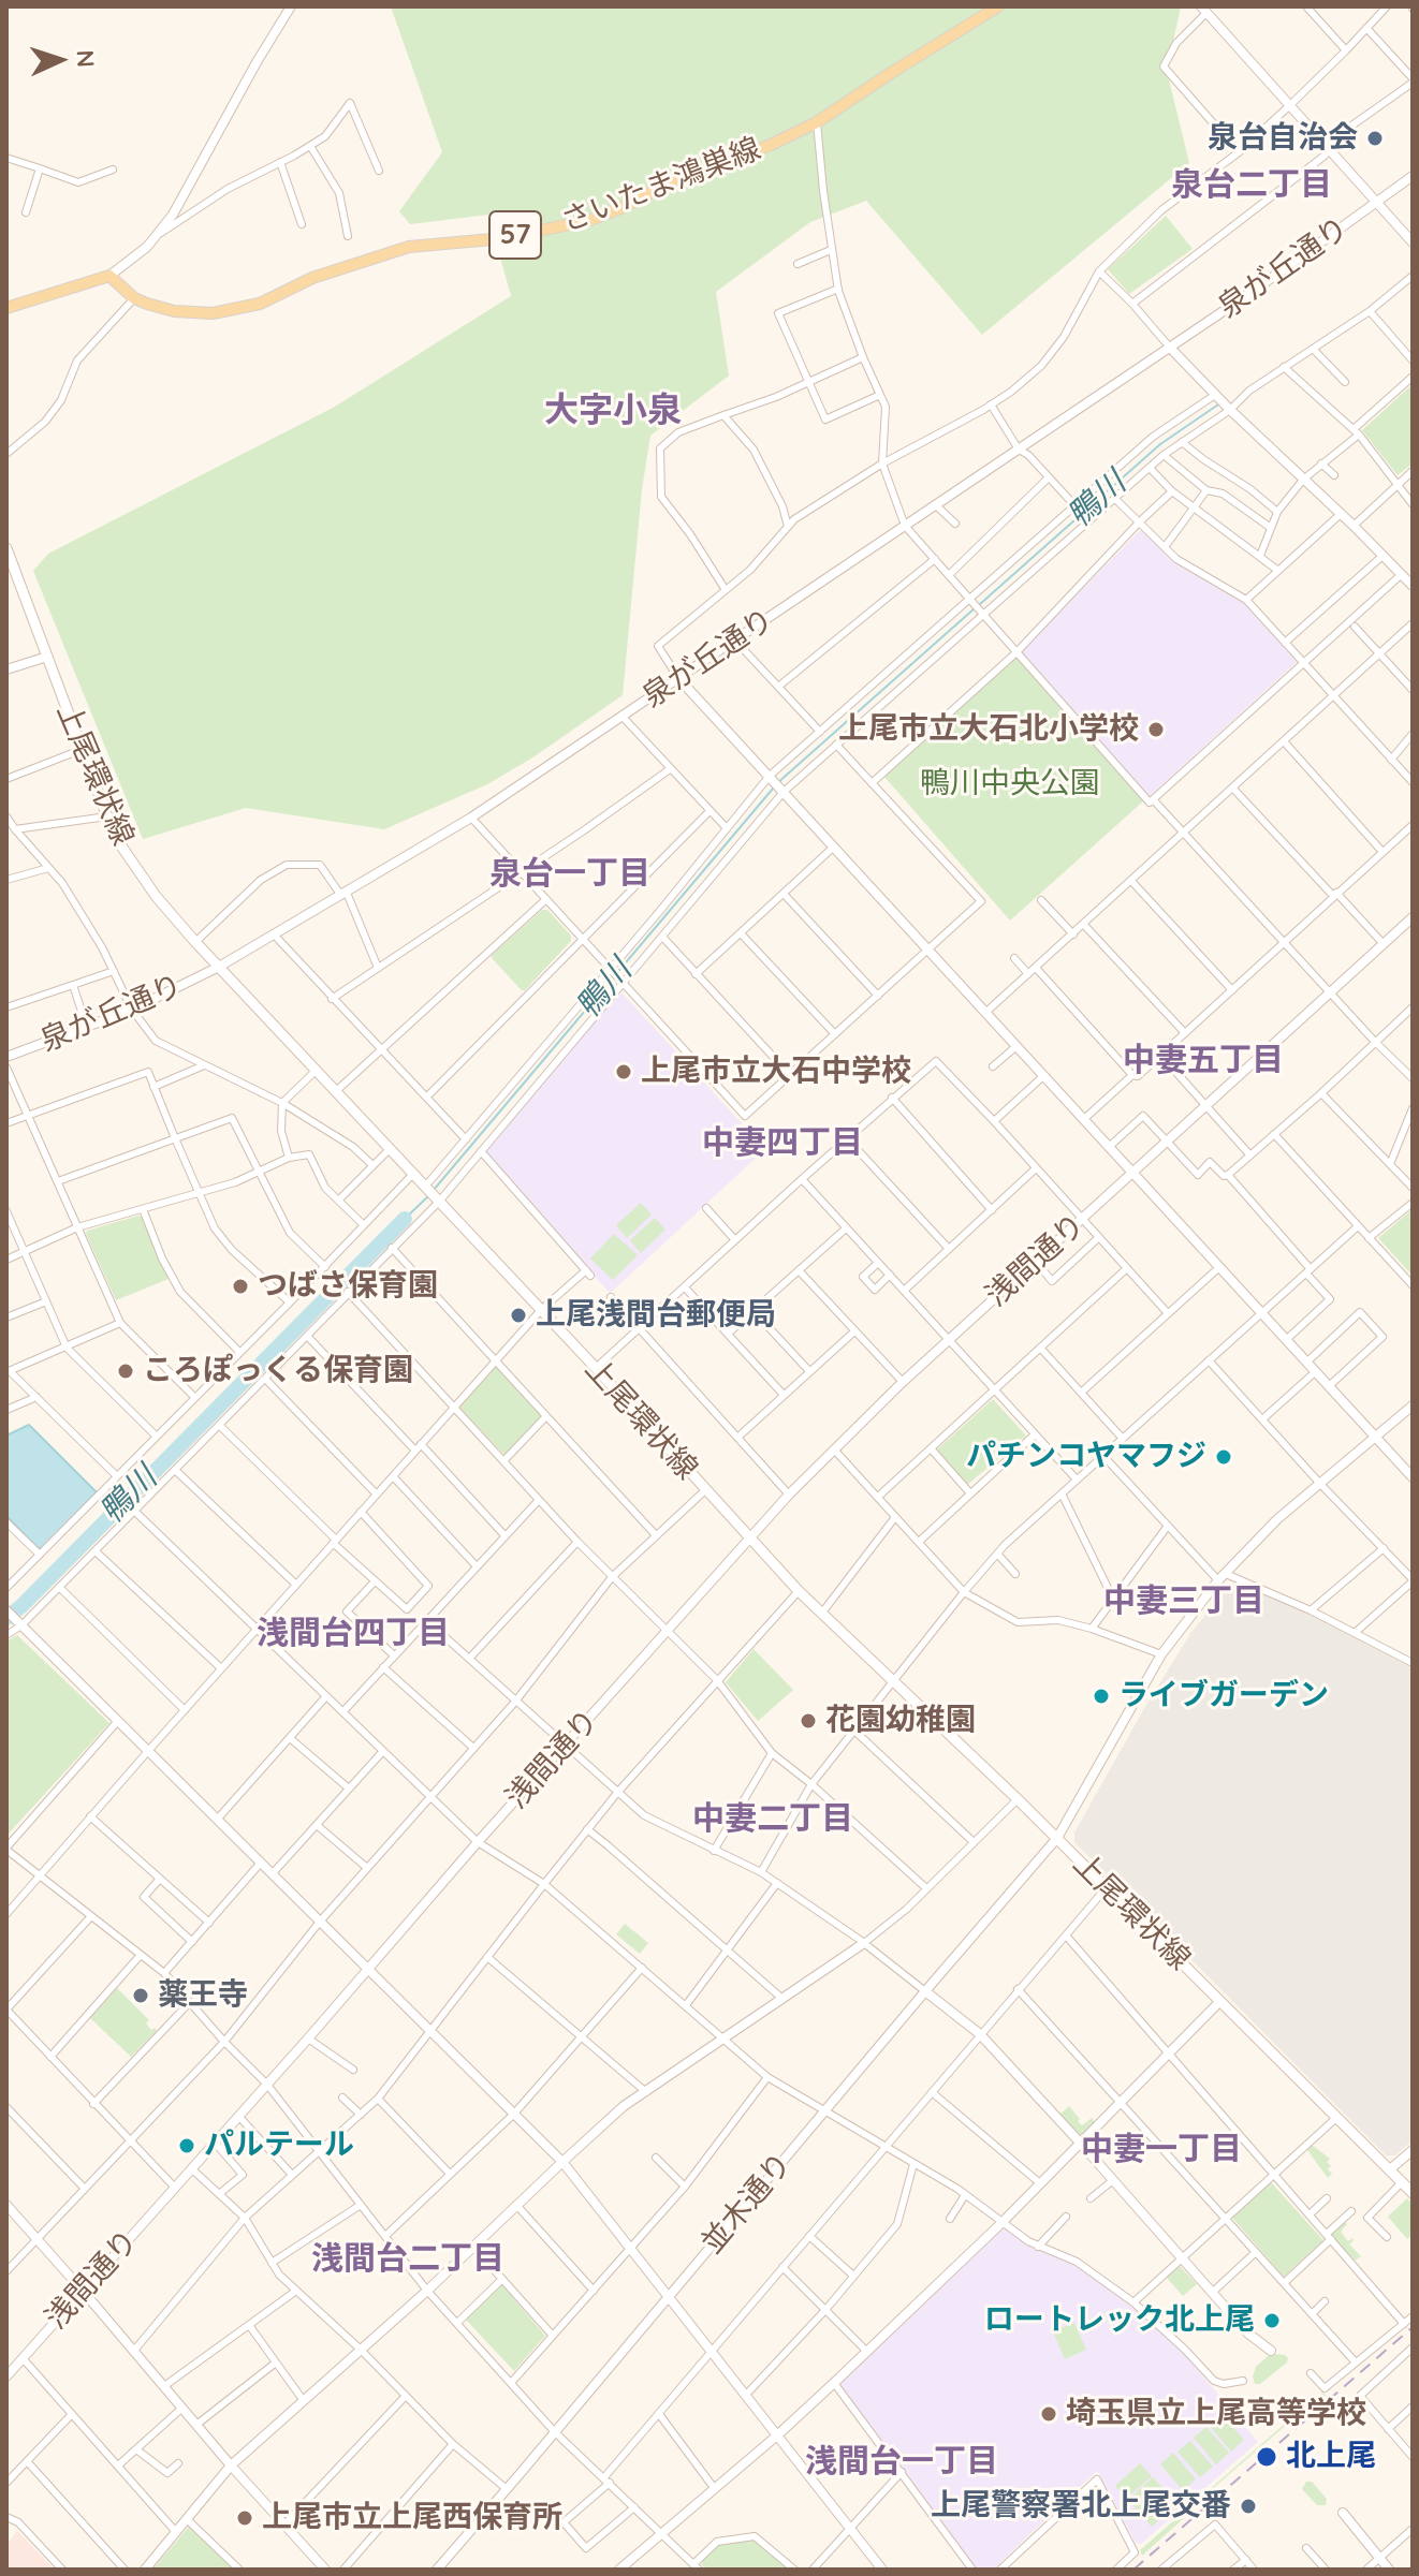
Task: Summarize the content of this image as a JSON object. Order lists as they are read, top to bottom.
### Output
{
  "streets": {
    "main road": ["さいたま鴻巣線", "57", "上尾環状線"],
    "street": ["泉が丘通り", "浅間通り", "並木通り"]
  },
  "crossings": [
    ["泉が丘通り", "上尾環状線"],
    ["上尾環状線", "浅間通り"],
    ["上尾環状線", "並木通り"]
  ],
  "districts": [
    "泉台二丁目",
    "大字小泉",
    "泉台一丁目",
    "中妻五丁目",
    "中妻四丁目",
    "中妻三丁目",
    "浅間台四丁目",
    "中妻二丁目",
    "中妻一丁目",
    "浅間台二丁目",
    "浅間台一丁目"
  ],
  "water": ["鴨川"],
  "parks": ["鴨川中央公園"],
  "places": [
    "泉台自治会",
    "上尾市立大石北小学校",
    "上尾市立大石中学校",
    "つばさ保育園",
    "上尾浅間台郵便局",
    "ころぽっくる保育園",
    "パチンコヤマフジ",
    "ライブガーデン",
    "花園幼稚園",
    "薬王寺",
    "パルテール",
    "ロートレック北上尾",
    "埼玉県立上尾高等学校",
    "北上尾",
    "上尾警察署北上尾交番",
    "上尾市立上尾西保育所"
  ],
  "north": "right"
}
